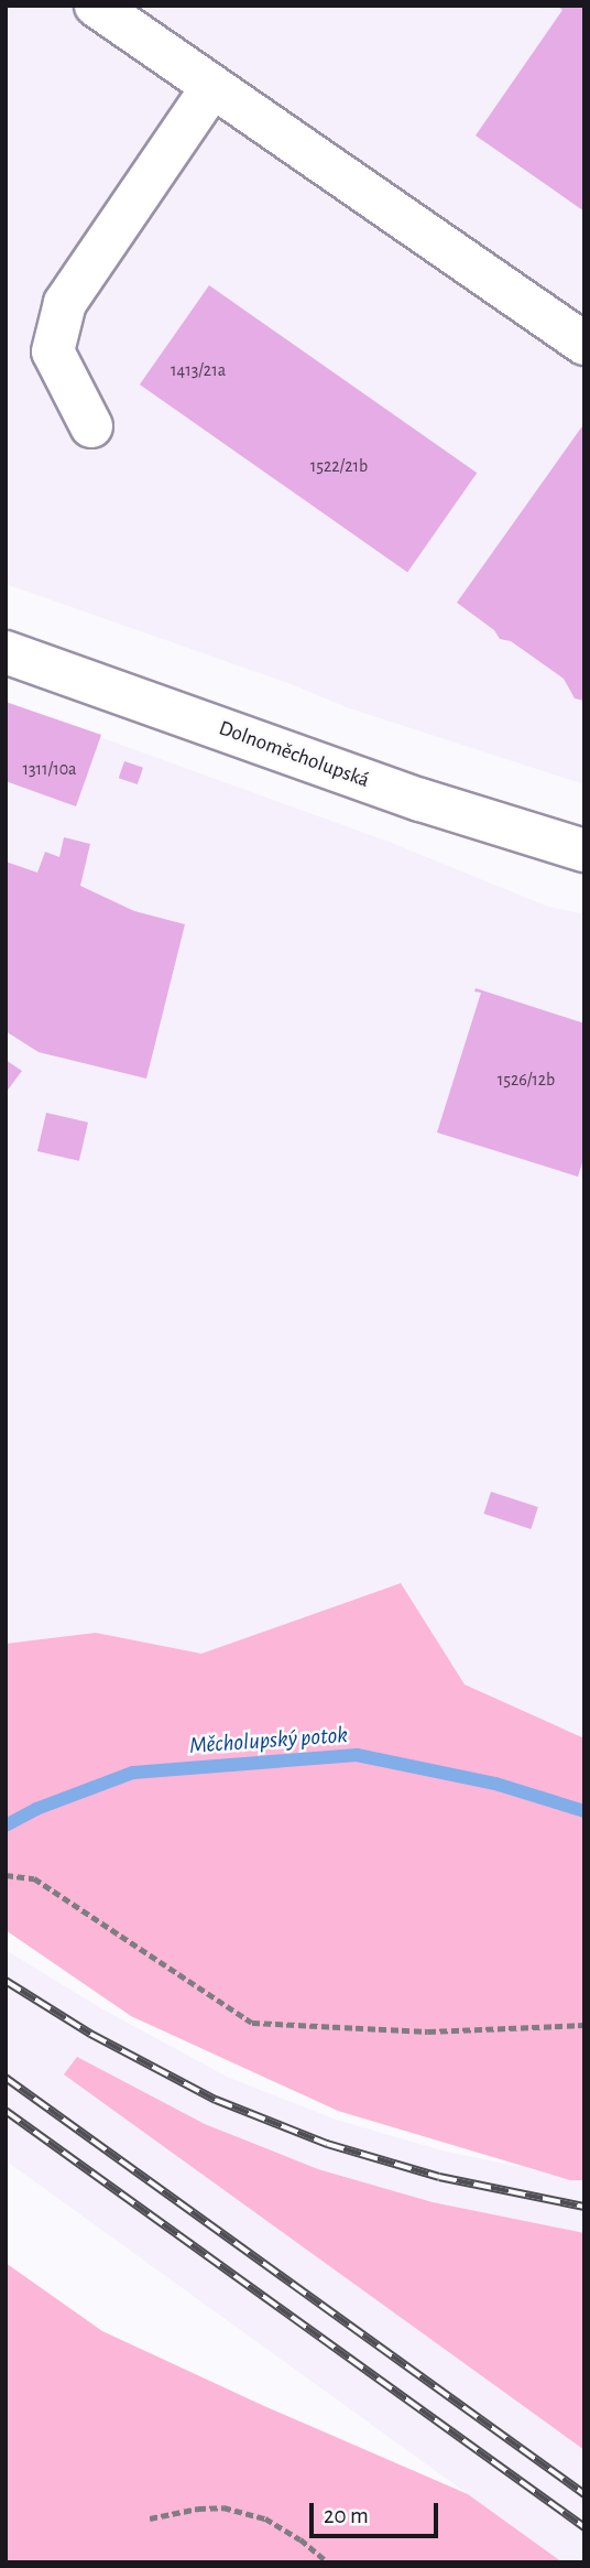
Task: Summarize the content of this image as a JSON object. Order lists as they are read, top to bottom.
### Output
{
  "streets": {
    "street": ["Dolnoměcholupská"]
  },
  "water": ["Měcholupský potok"],
  "house_numbers": [
    "1413/21a",
    "1522/21b",
    "1311/10a",
    "1526/12b"
  ],
  "scale_bar": "20 m"
}
